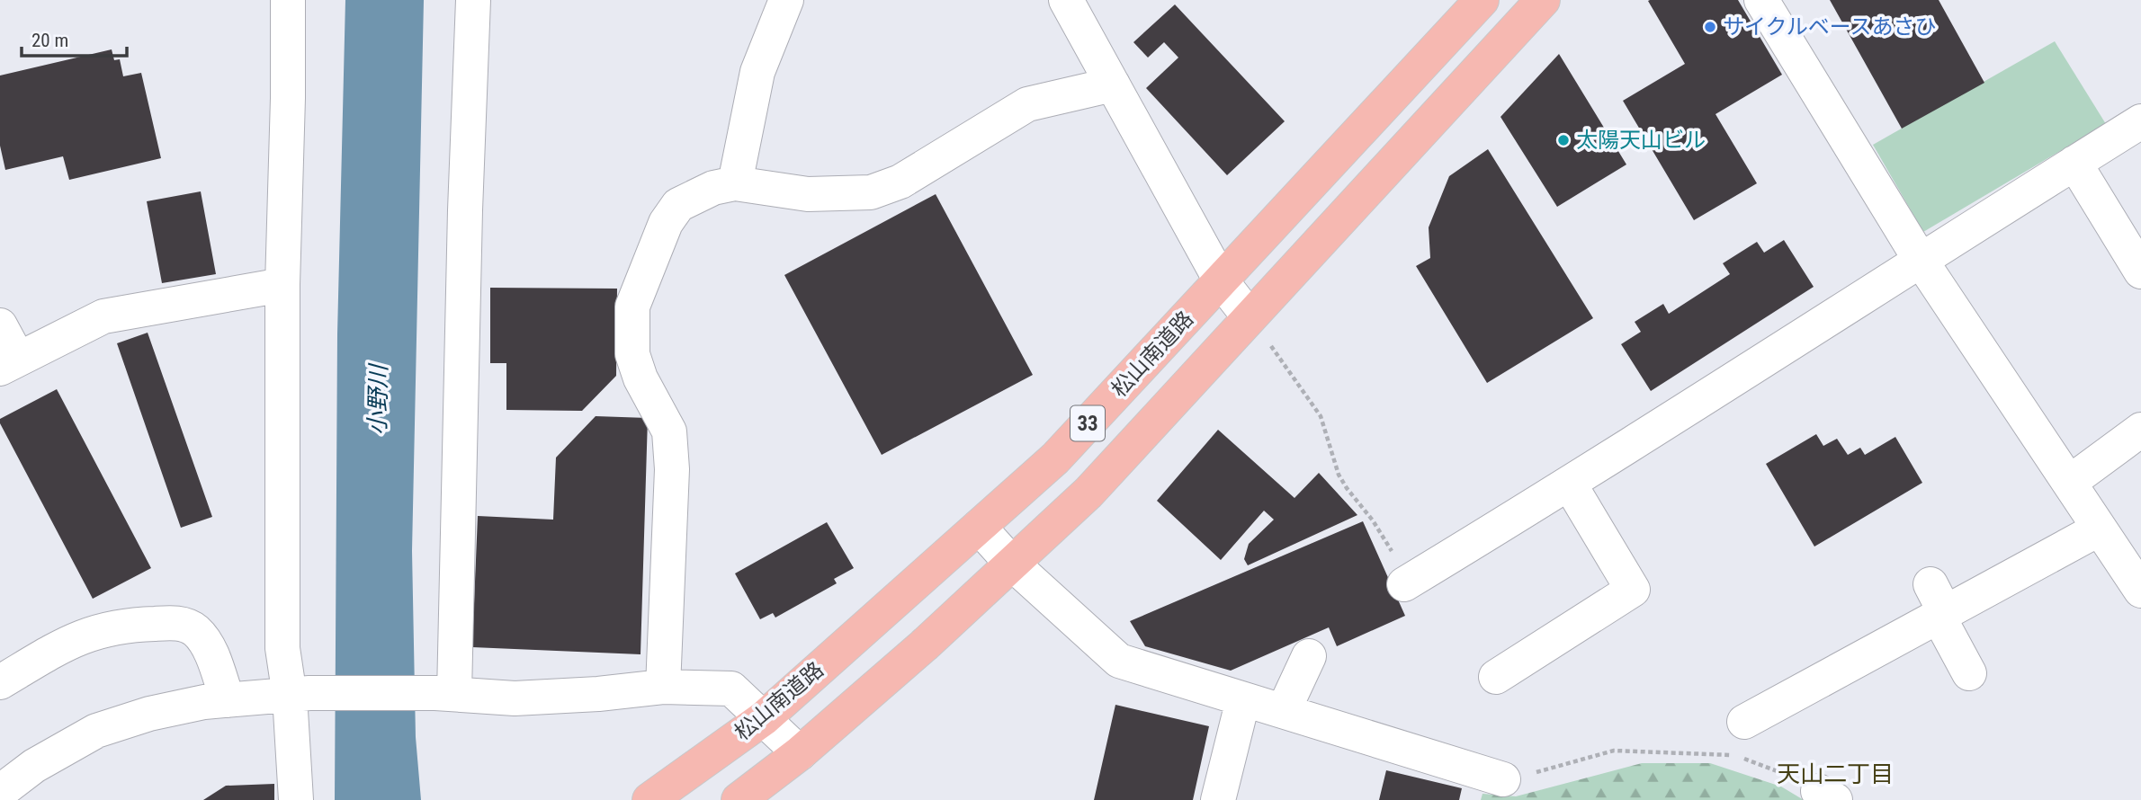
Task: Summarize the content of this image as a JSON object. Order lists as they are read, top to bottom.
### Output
{
  "streets": {
    "highway": ["松山南道路", "33"]
  },
  "districts": ["天山二丁目"],
  "water": ["小野川"],
  "places": ["サイクルベースあさひ", "太陽天山ビル"],
  "scale_bar": "20 m"
}
